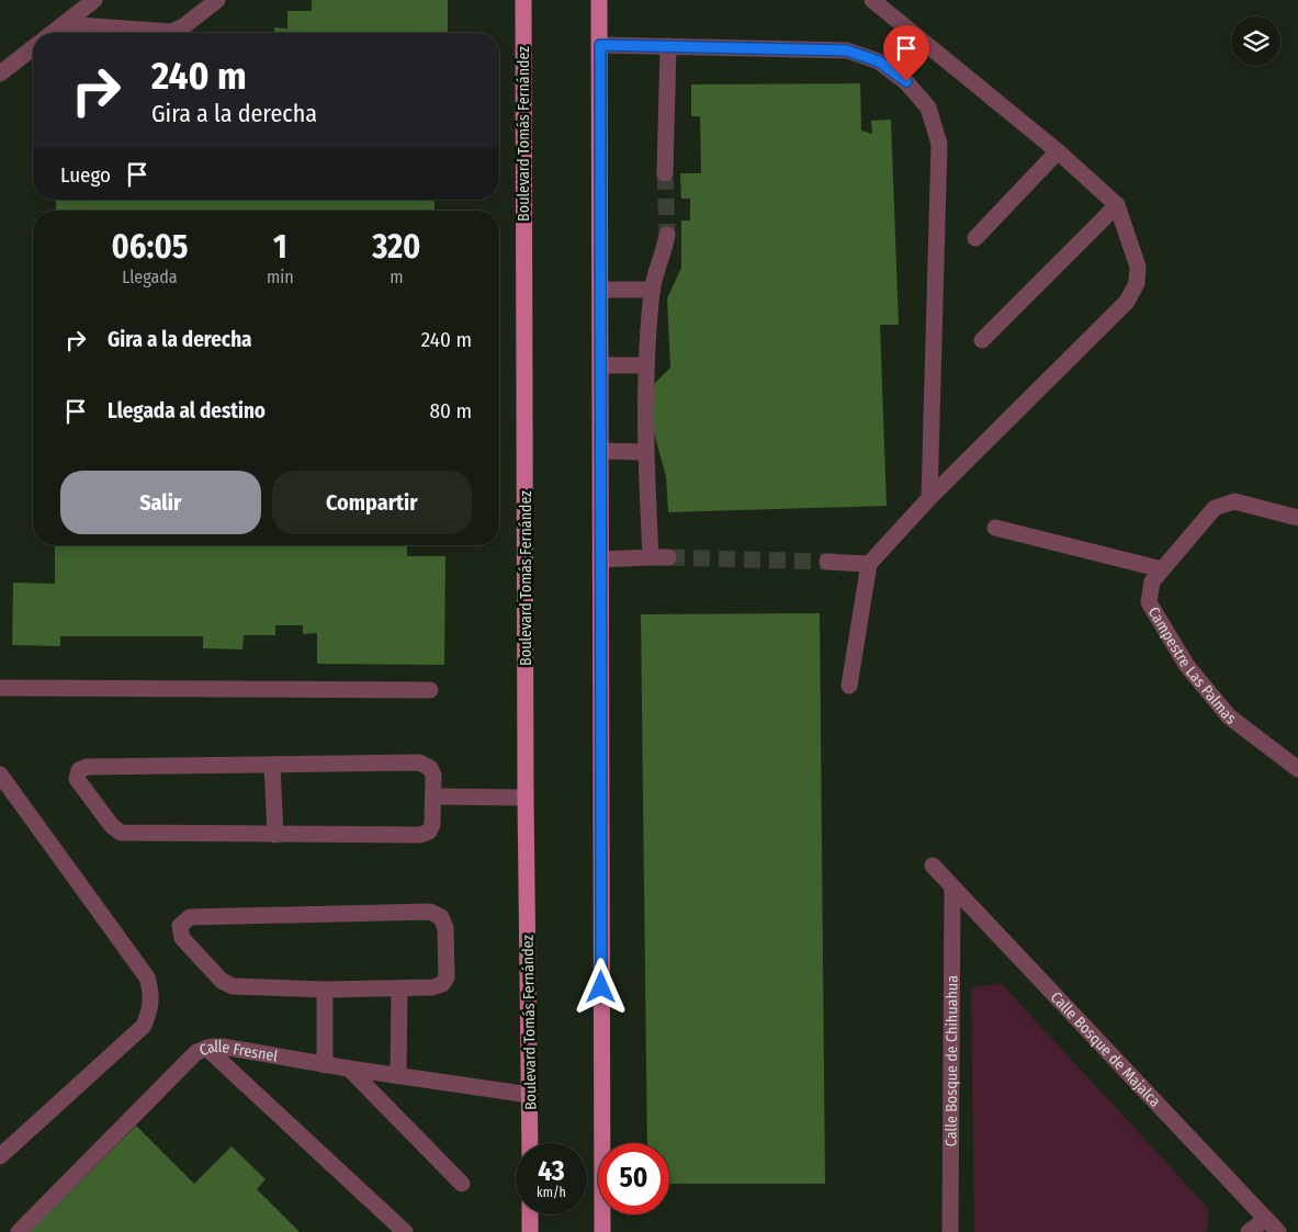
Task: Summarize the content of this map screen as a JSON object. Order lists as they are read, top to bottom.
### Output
{
  "streets": {
    "main road": ["Boulevard Tomás Fernández"],
    "street": [
      "Campestre Las Palmas",
      "Calle Bosque de Majalca",
      "Calle Fresnel",
      "Calle Bosque de Chihuahua"
    ]
  },
  "crossings": [
    ["Boulevard Tomás Fernández", "Calle Fresnel"],
    ["Calle Bosque de Majalca", "Calle Bosque de Chihuahua"]
  ],
  "page": {
    "turn": ["240 m", "Gira a la derecha"],
    "then": "Luego",
    "eta": [
      "06:05",
      "Llegada",
      "1",
      "min",
      "320",
      "m"
    ],
    "list": [
      {
        "name": "Gira a la derecha",
        "value": "240 m"
      },
      {
        "name": "Llegada al destino",
        "value": "80 m"
      }
    ],
    "buttons": ["Salir", "Compartir"],
    "speed": "43 km/h",
    "limit": "50"
  }
}
